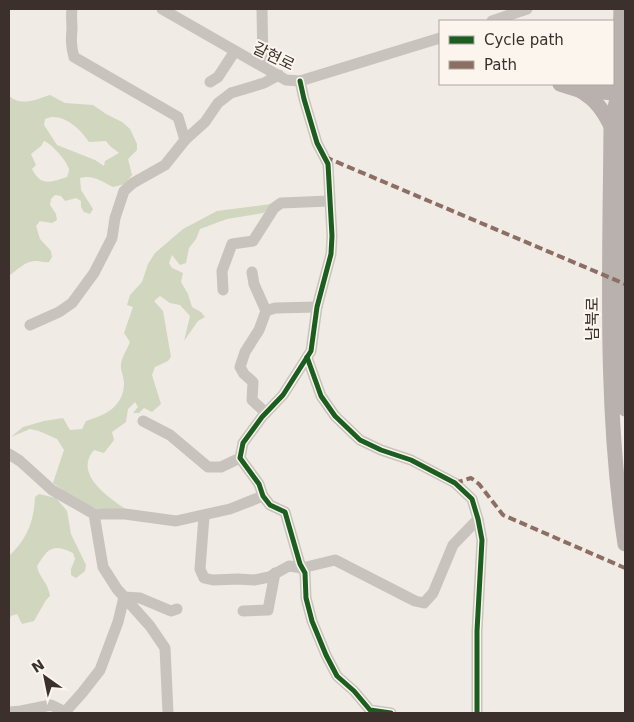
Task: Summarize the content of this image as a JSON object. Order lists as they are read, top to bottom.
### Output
{
  "streets": {
    "main road": ["남북로"],
    "street": ["갈현로"]
  },
  "legend": ["Cycle path", "Path"],
  "north": "top left"
}
